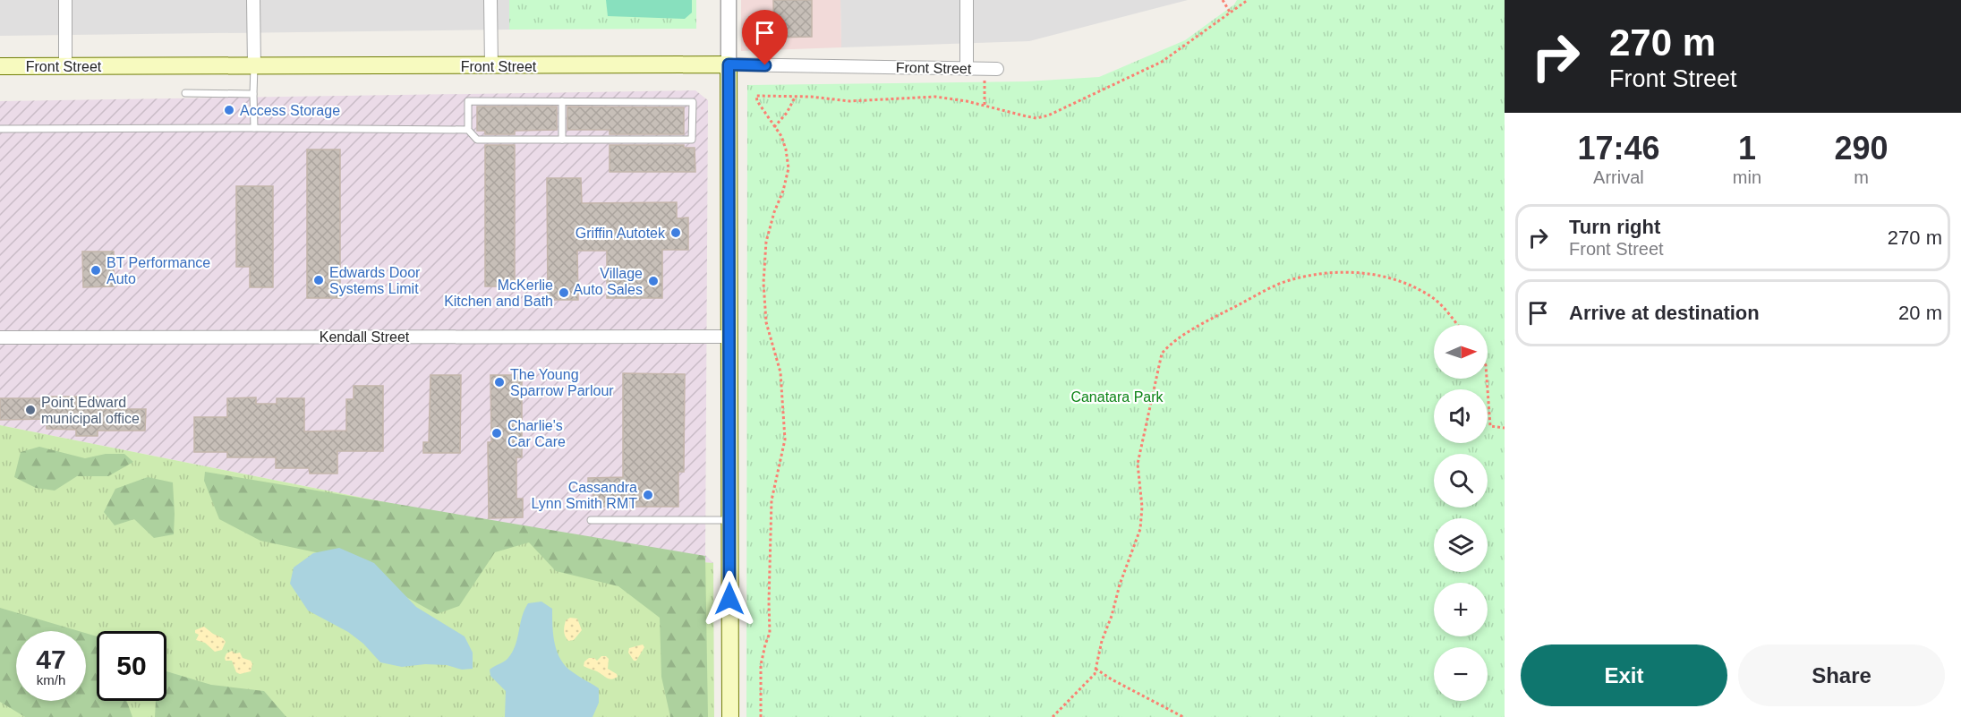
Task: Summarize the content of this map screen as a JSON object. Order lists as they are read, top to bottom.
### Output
{
  "streets": {
    "main road": ["Front Street"],
    "street": ["Kendall Street"]
  },
  "parks": ["Canatara Park"],
  "places": [
    "Access Storage",
    "Griffin Autotek",
    "BT Performance Auto",
    "Edwards Door Systems Limit",
    "Village Auto Sales",
    "McKerlie Kitchen and Bath",
    "The Young Sparrow Parlour",
    "Point Edward municipal office",
    "Charlie's Car Care",
    "Cassandra Lynn Smith RMT"
  ],
  "north": "right",
  "page": {
    "turn": ["270 m", "Front Street"],
    "eta": [
      "17:46",
      "Arrival",
      "1",
      "min",
      "290",
      "m"
    ],
    "list": [
      {
        "name": "Turn right",
        "note": "Front Street",
        "value": "270 m"
      },
      {
        "name": "Arrive at destination",
        "value": "20 m"
      }
    ],
    "map_buttons": ["+", "−"],
    "speed": "47 km/h",
    "limit": "50",
    "buttons": ["Exit", "Share"]
  }
}
